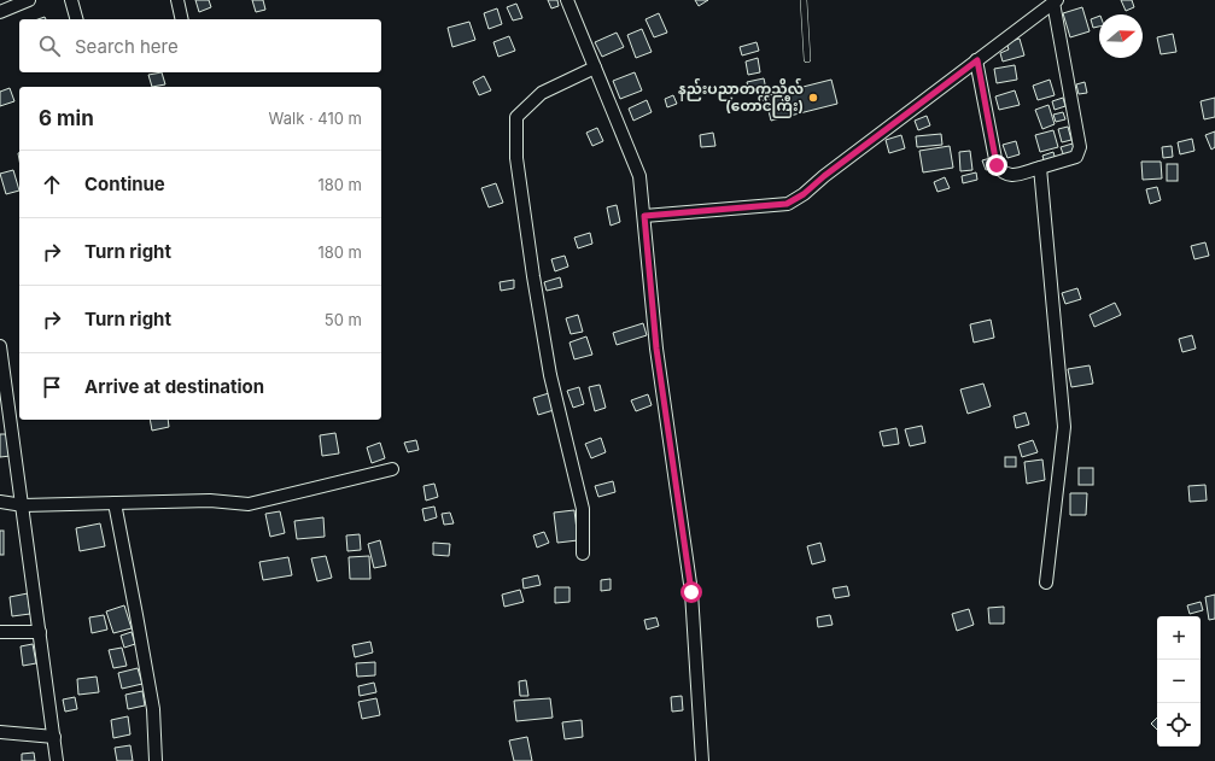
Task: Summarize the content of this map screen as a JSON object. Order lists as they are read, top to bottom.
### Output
{
  "places": ["နည်းပညာတက္ကသိုလ် (တောင်ကြီး)"],
  "north": "right",
  "page": {
    "search": "Search here",
    "heading": ["6 min", "Walk · 410 m"],
    "list": [
      ["Continue", "180 m"],
      ["Turn right", "180 m"],
      ["Turn right", "50 m"],
      "Arrive at destination"
    ],
    "map_buttons": ["+", "−"]
  }
}
